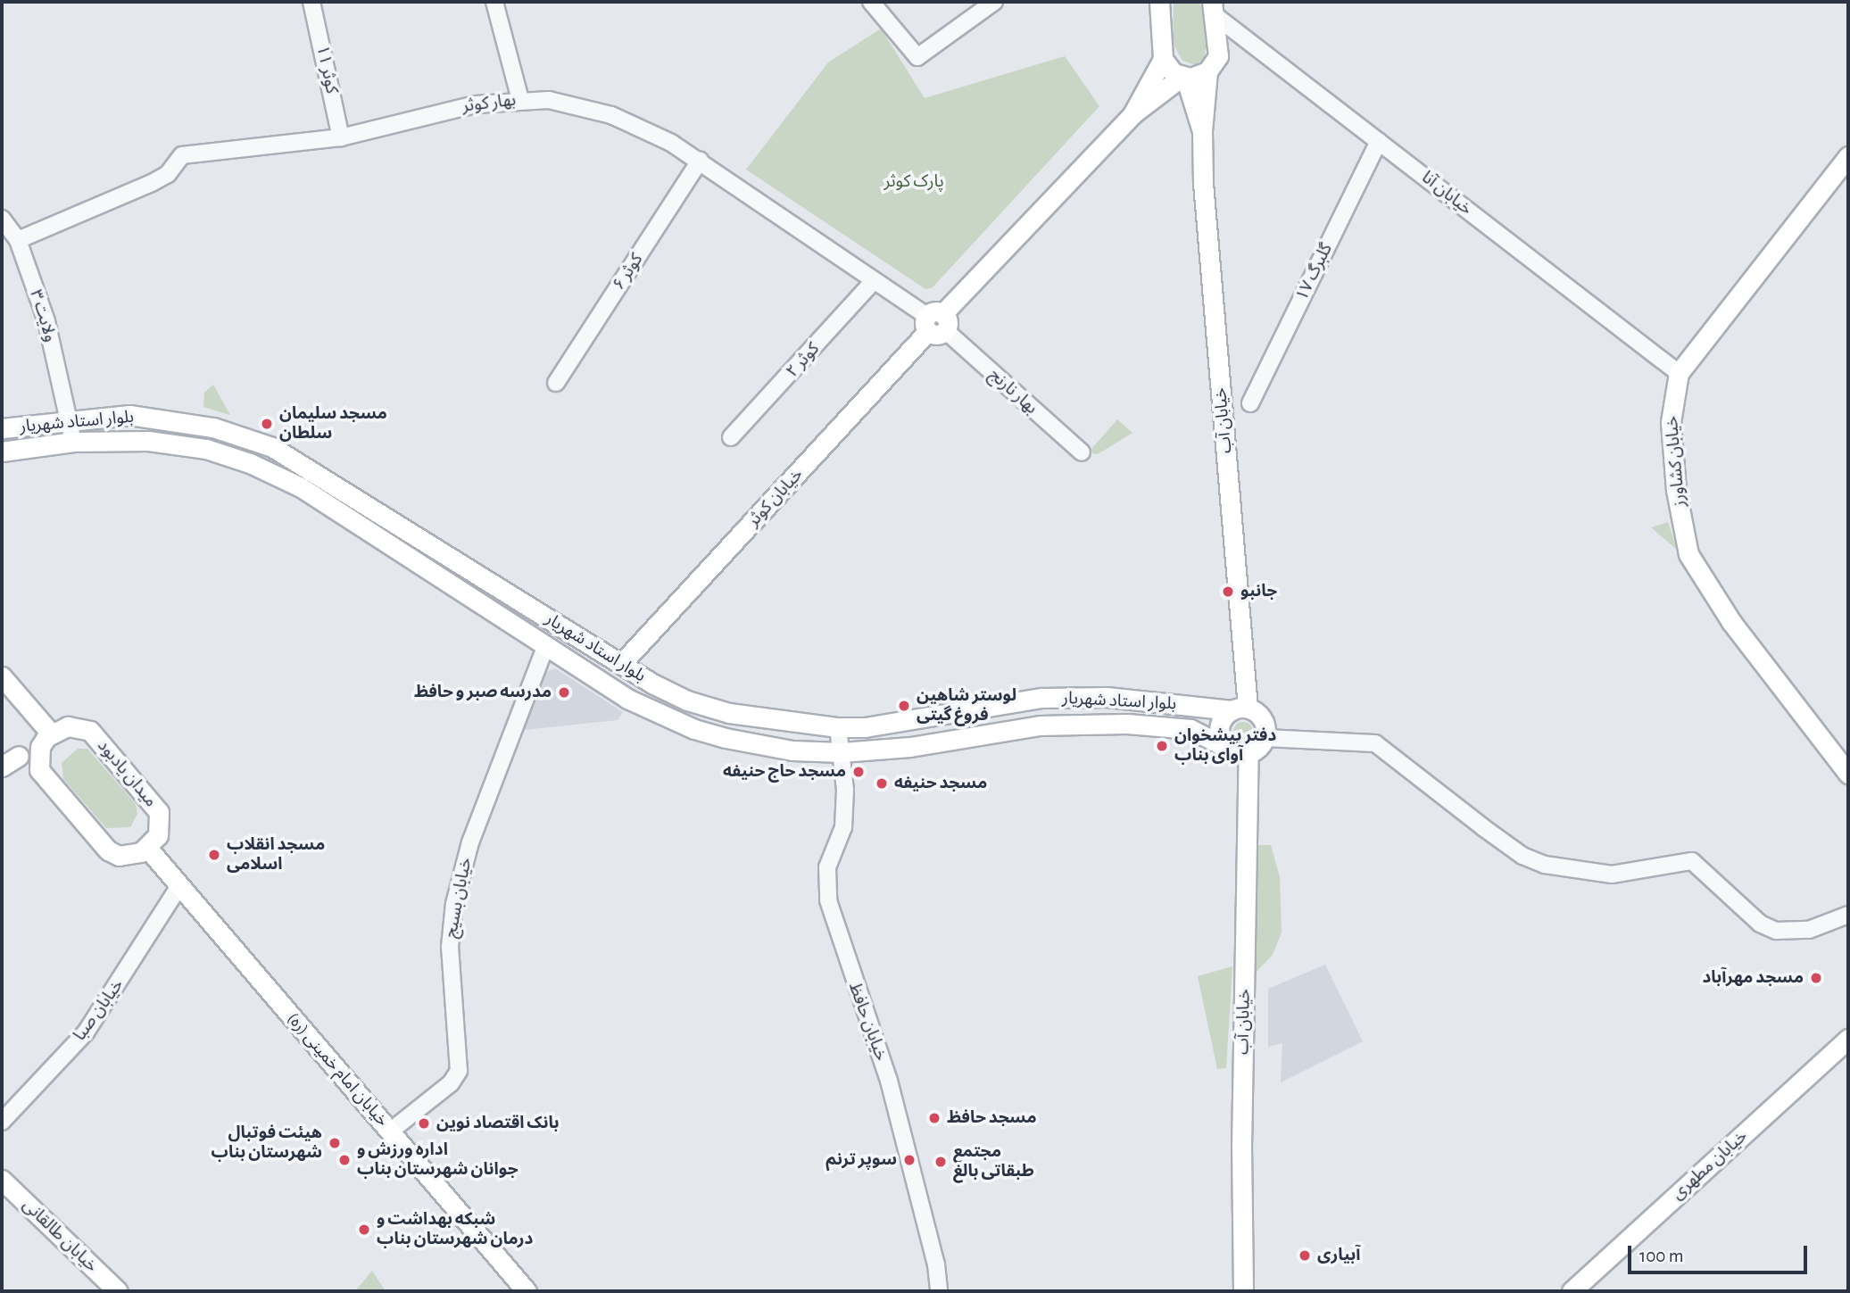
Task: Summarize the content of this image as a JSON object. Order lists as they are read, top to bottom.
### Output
{
  "streets": {
    "main road": [
      "خیابان آب",
      "بلوار استاد شهریار",
      "خیابان کشاورز",
      "خیابان کوثر",
      "میدان یادبود",
      "خیابان امام خمینی (ره)",
      "خیابان مطهری",
      "خیابان طالقانی"
    ],
    "street": [
      "کوثر ۱۱",
      "بهار کوثر",
      "خیابان آنا",
      "کوثر ۶",
      "گلبرگ ۱۷",
      "ولایت ۳",
      "کوثر ۲",
      "بهار نارنج",
      "خیابان بسیج",
      "خیابان صبا",
      "خیابان حافظ"
    ]
  },
  "crossings": [
    ["کوثر ۱۱", "بهار کوثر"],
    ["بهار کوثر", "کوثر ۶"],
    ["بهار کوثر", "ولایت ۳"],
    ["بهار کوثر", "کوثر ۲"],
    ["بهار کوثر", "بهار نارنج"],
    ["بهار کوثر", "خیابان کوثر"],
    ["خیابان آنا", "گلبرگ ۱۷"],
    ["خیابان آنا", "خیابان آب"],
    ["خیابان آنا", "خیابان کشاورز"],
    ["ولایت ۳", "بلوار استاد شهریار"],
    ["بهار نارنج", "خیابان کوثر"],
    ["خیابان آب", "بلوار استاد شهریار"],
    ["خیابان آب", "خیابان کوثر"],
    ["بلوار استاد شهریار", "خیابان کوثر"],
    ["بلوار استاد شهریار", "خیابان بسیج"],
    ["بلوار استاد شهریار", "خیابان حافظ"],
    ["میدان یادبود", "خیابان امام خمینی (ره)"],
    ["خیابان بسیج", "خیابان امام خمینی (ره)"],
    ["خیابان صبا", "خیابان امام خمینی (ره)"]
  ],
  "parks": ["پارک کوثر"],
  "places": [
    "مسجد سلیمان سلطان",
    "جانبو",
    "مدرسه صبر و حافظ",
    "لوستر شاهین فروغ گیتی",
    "دفتر پیشخوان آوای بناب",
    "مسجد حاج حنیفه",
    "مسجد حنیفه",
    "مسجد انقلاب اسلامی",
    "مسجد مهرآباد",
    "مسجد حافظ",
    "بانک اقتصاد نوین",
    "هیئت فوتبال شهرستان بناب",
    "اداره ورزش و جوانان شهرستان بناب",
    "سوپر ترنم",
    "مجتمع طبقاتی بالغ",
    "شبکه بهداشت و درمان شهرستان بناب",
    "آبیاری"
  ],
  "scale_bar": "100 m"
}
